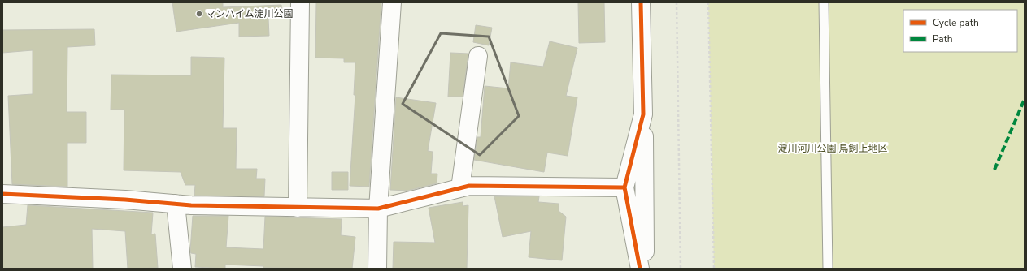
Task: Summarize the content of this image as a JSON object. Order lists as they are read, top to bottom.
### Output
{
  "parks": ["淀川河川公園 鳥飼上地区"],
  "places": ["マンハイム淀川公園"],
  "legend": ["Cycle path", "Path"]
}
